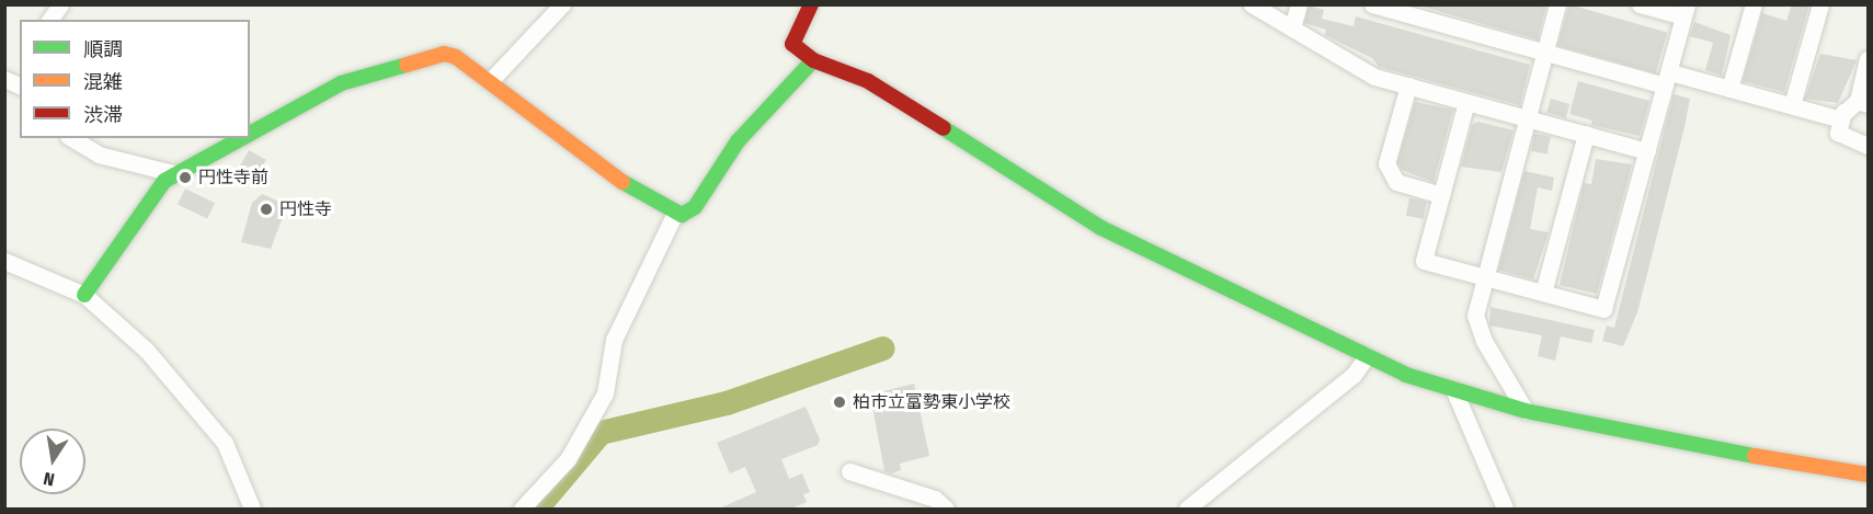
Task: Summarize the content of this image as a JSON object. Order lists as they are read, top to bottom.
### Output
{
  "places": ["円性寺前", "円性寺", "柏市立富勢東小学校"],
  "legend": ["順調", "混雑", "渋滞"],
  "north": "bottom"
}
